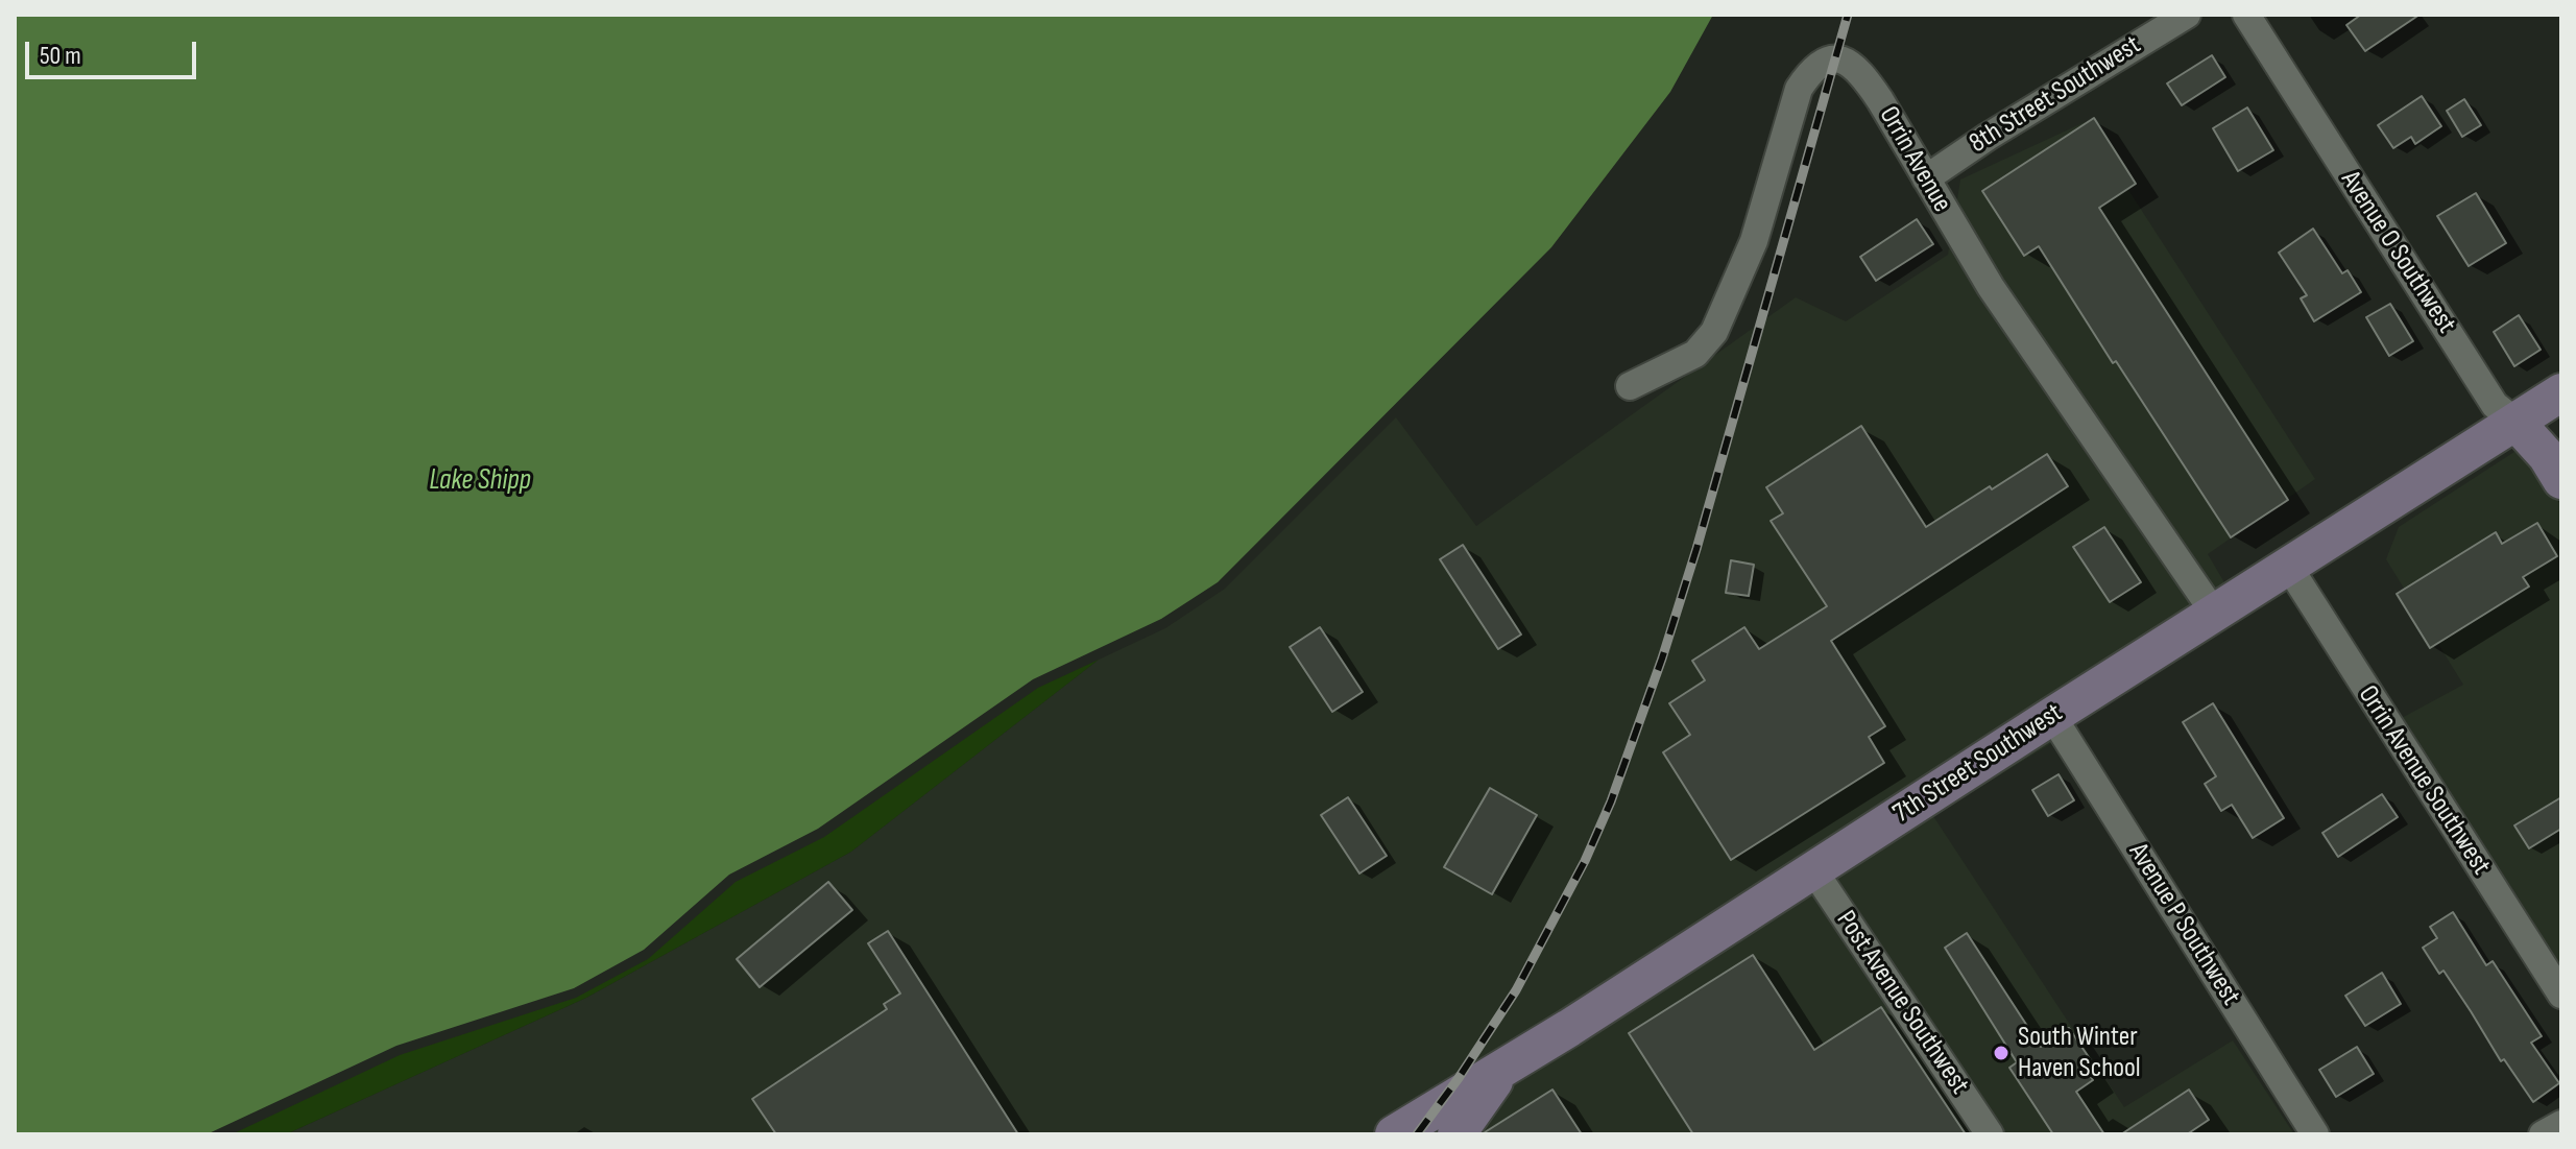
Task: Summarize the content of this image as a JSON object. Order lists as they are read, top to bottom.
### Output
{
  "streets": {
    "street": [
      "8th Street Southwest",
      "Orrin Avenue",
      "Avenue O Southwest",
      "7th Street Southwest",
      "Orrin Avenue Southwest",
      "Avenue P Southwest",
      "Post Avenue Southwest"
    ]
  },
  "crossings": [
    ["8th Street Southwest", "Orrin Avenue"],
    ["Orrin Avenue", "7th Street Southwest"],
    ["Avenue O Southwest", "7th Street Southwest"],
    ["7th Street Southwest", "Orrin Avenue Southwest"],
    ["7th Street Southwest", "Avenue P Southwest"],
    ["7th Street Southwest", "Post Avenue Southwest"]
  ],
  "water": ["Lake Shipp"],
  "places": ["South Winter Haven School"],
  "scale_bar": "50 m"
}
